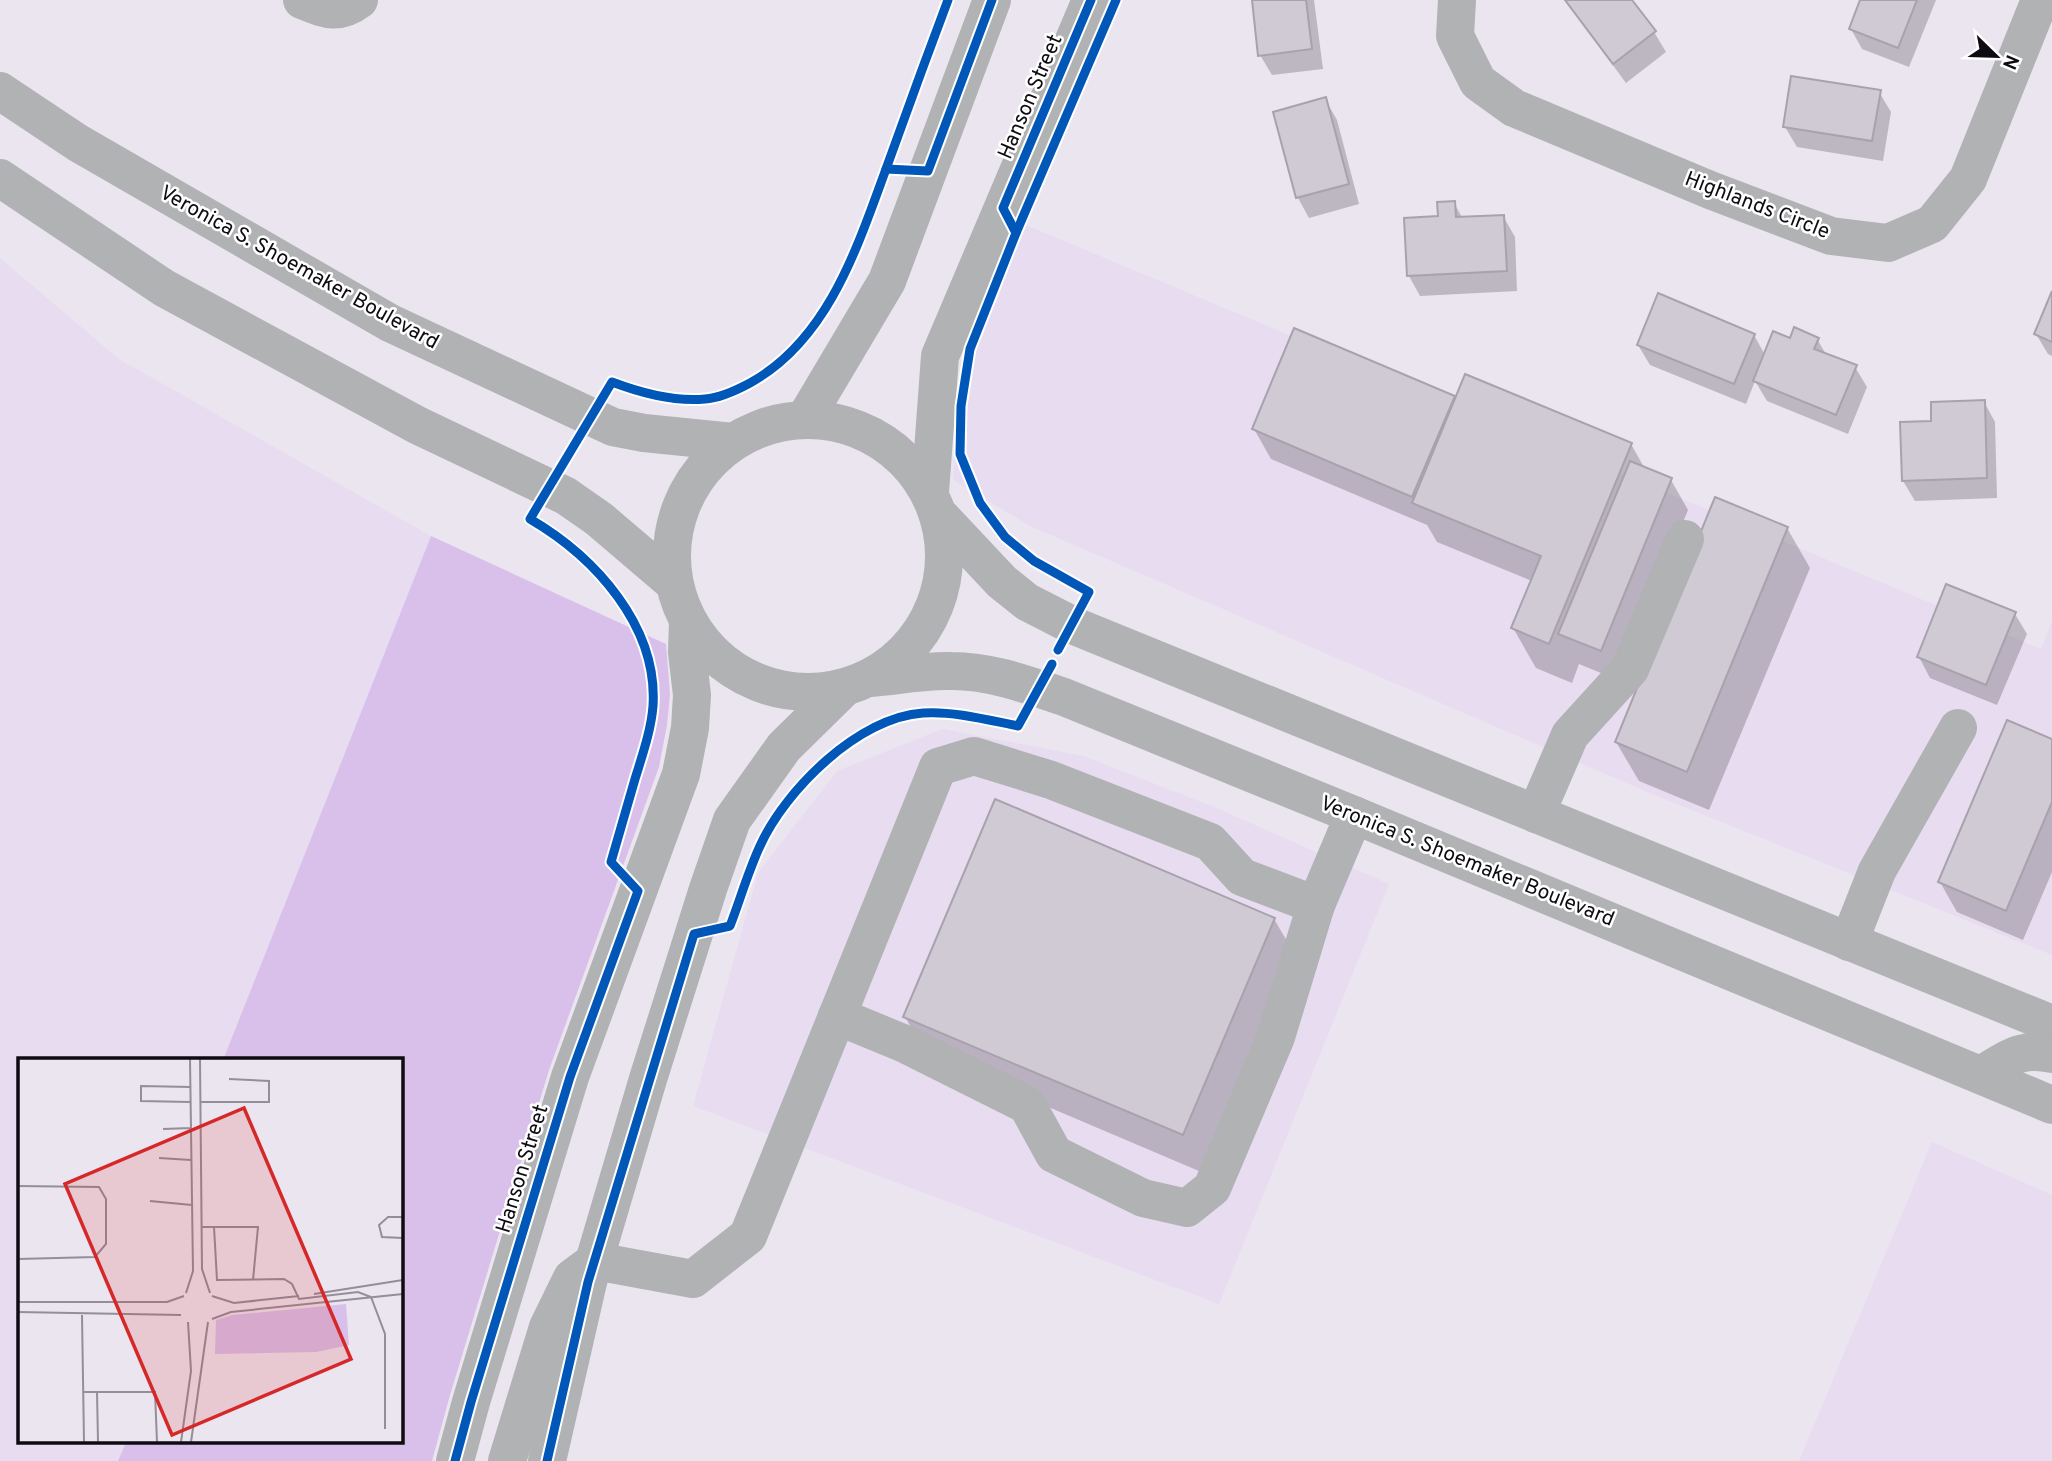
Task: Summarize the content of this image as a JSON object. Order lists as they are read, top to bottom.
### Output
{
  "streets": {
    "street": ["Hanson Street", "Highlands Circle", "Veronica S. Shoemaker Boulevard"]
  },
  "crossings": [
    ["Hanson Street", "Veronica S. Shoemaker Boulevard"]
  ],
  "north": "bottom right"
}
